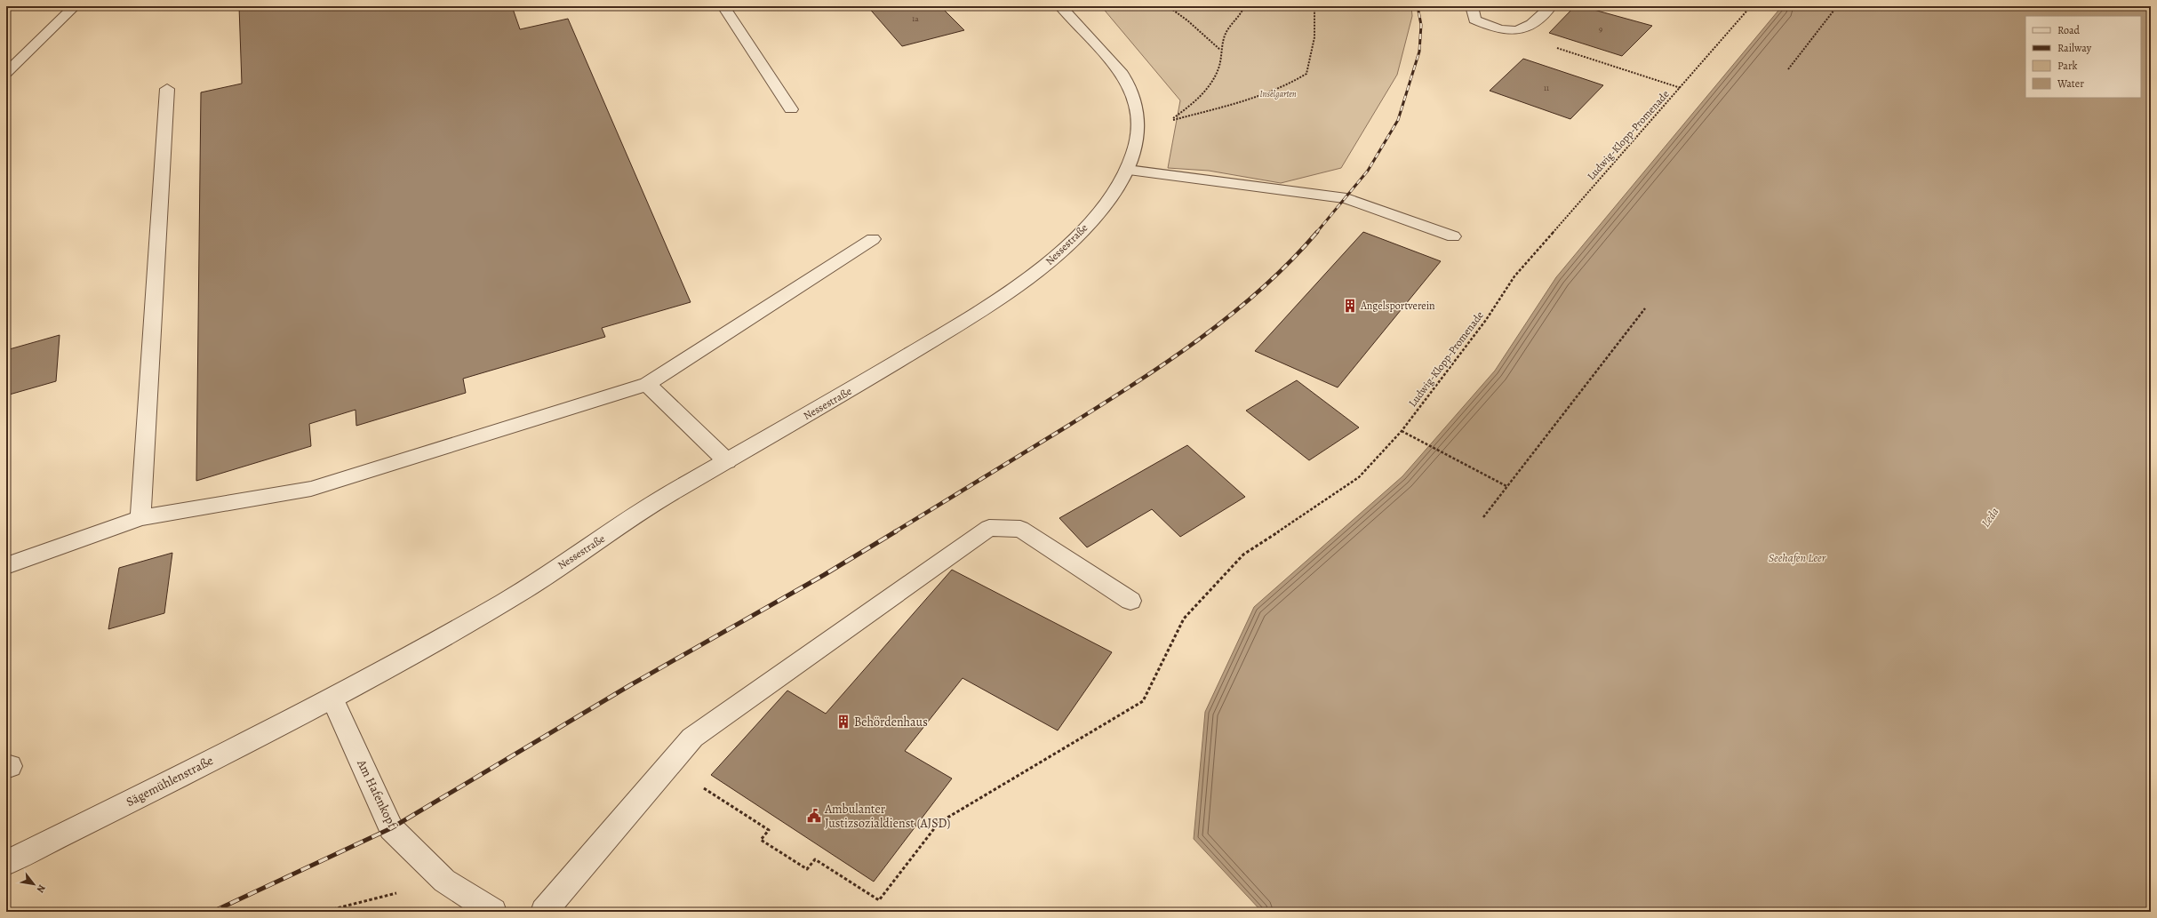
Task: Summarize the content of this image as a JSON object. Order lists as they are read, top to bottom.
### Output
{
  "streets": {
    "street": ["Nessestraße", "Sägemühlenstraße", "Am Hafenkopf"],
    "path": ["Ludwig-Klopp-Promenade"]
  },
  "crossings": [
    ["Nessestraße", "Sägemühlenstraße"],
    ["Nessestraße", "Am Hafenkopf"],
    ["Sägemühlenstraße", "Am Hafenkopf"]
  ],
  "water": ["Leda", "Seehafen Leer"],
  "parks": ["Inselgarten"],
  "places": {
    "building": ["Angelsportverein", "Behördenhaus"],
    "public building": ["Ambulanter Justizsozialdienst (AJSD)"]
  },
  "house_numbers": ["1a", "9", "11"],
  "legend": [
    "Road",
    "Railway",
    "Park",
    "Water"
  ],
  "north": "bottom right"
}
